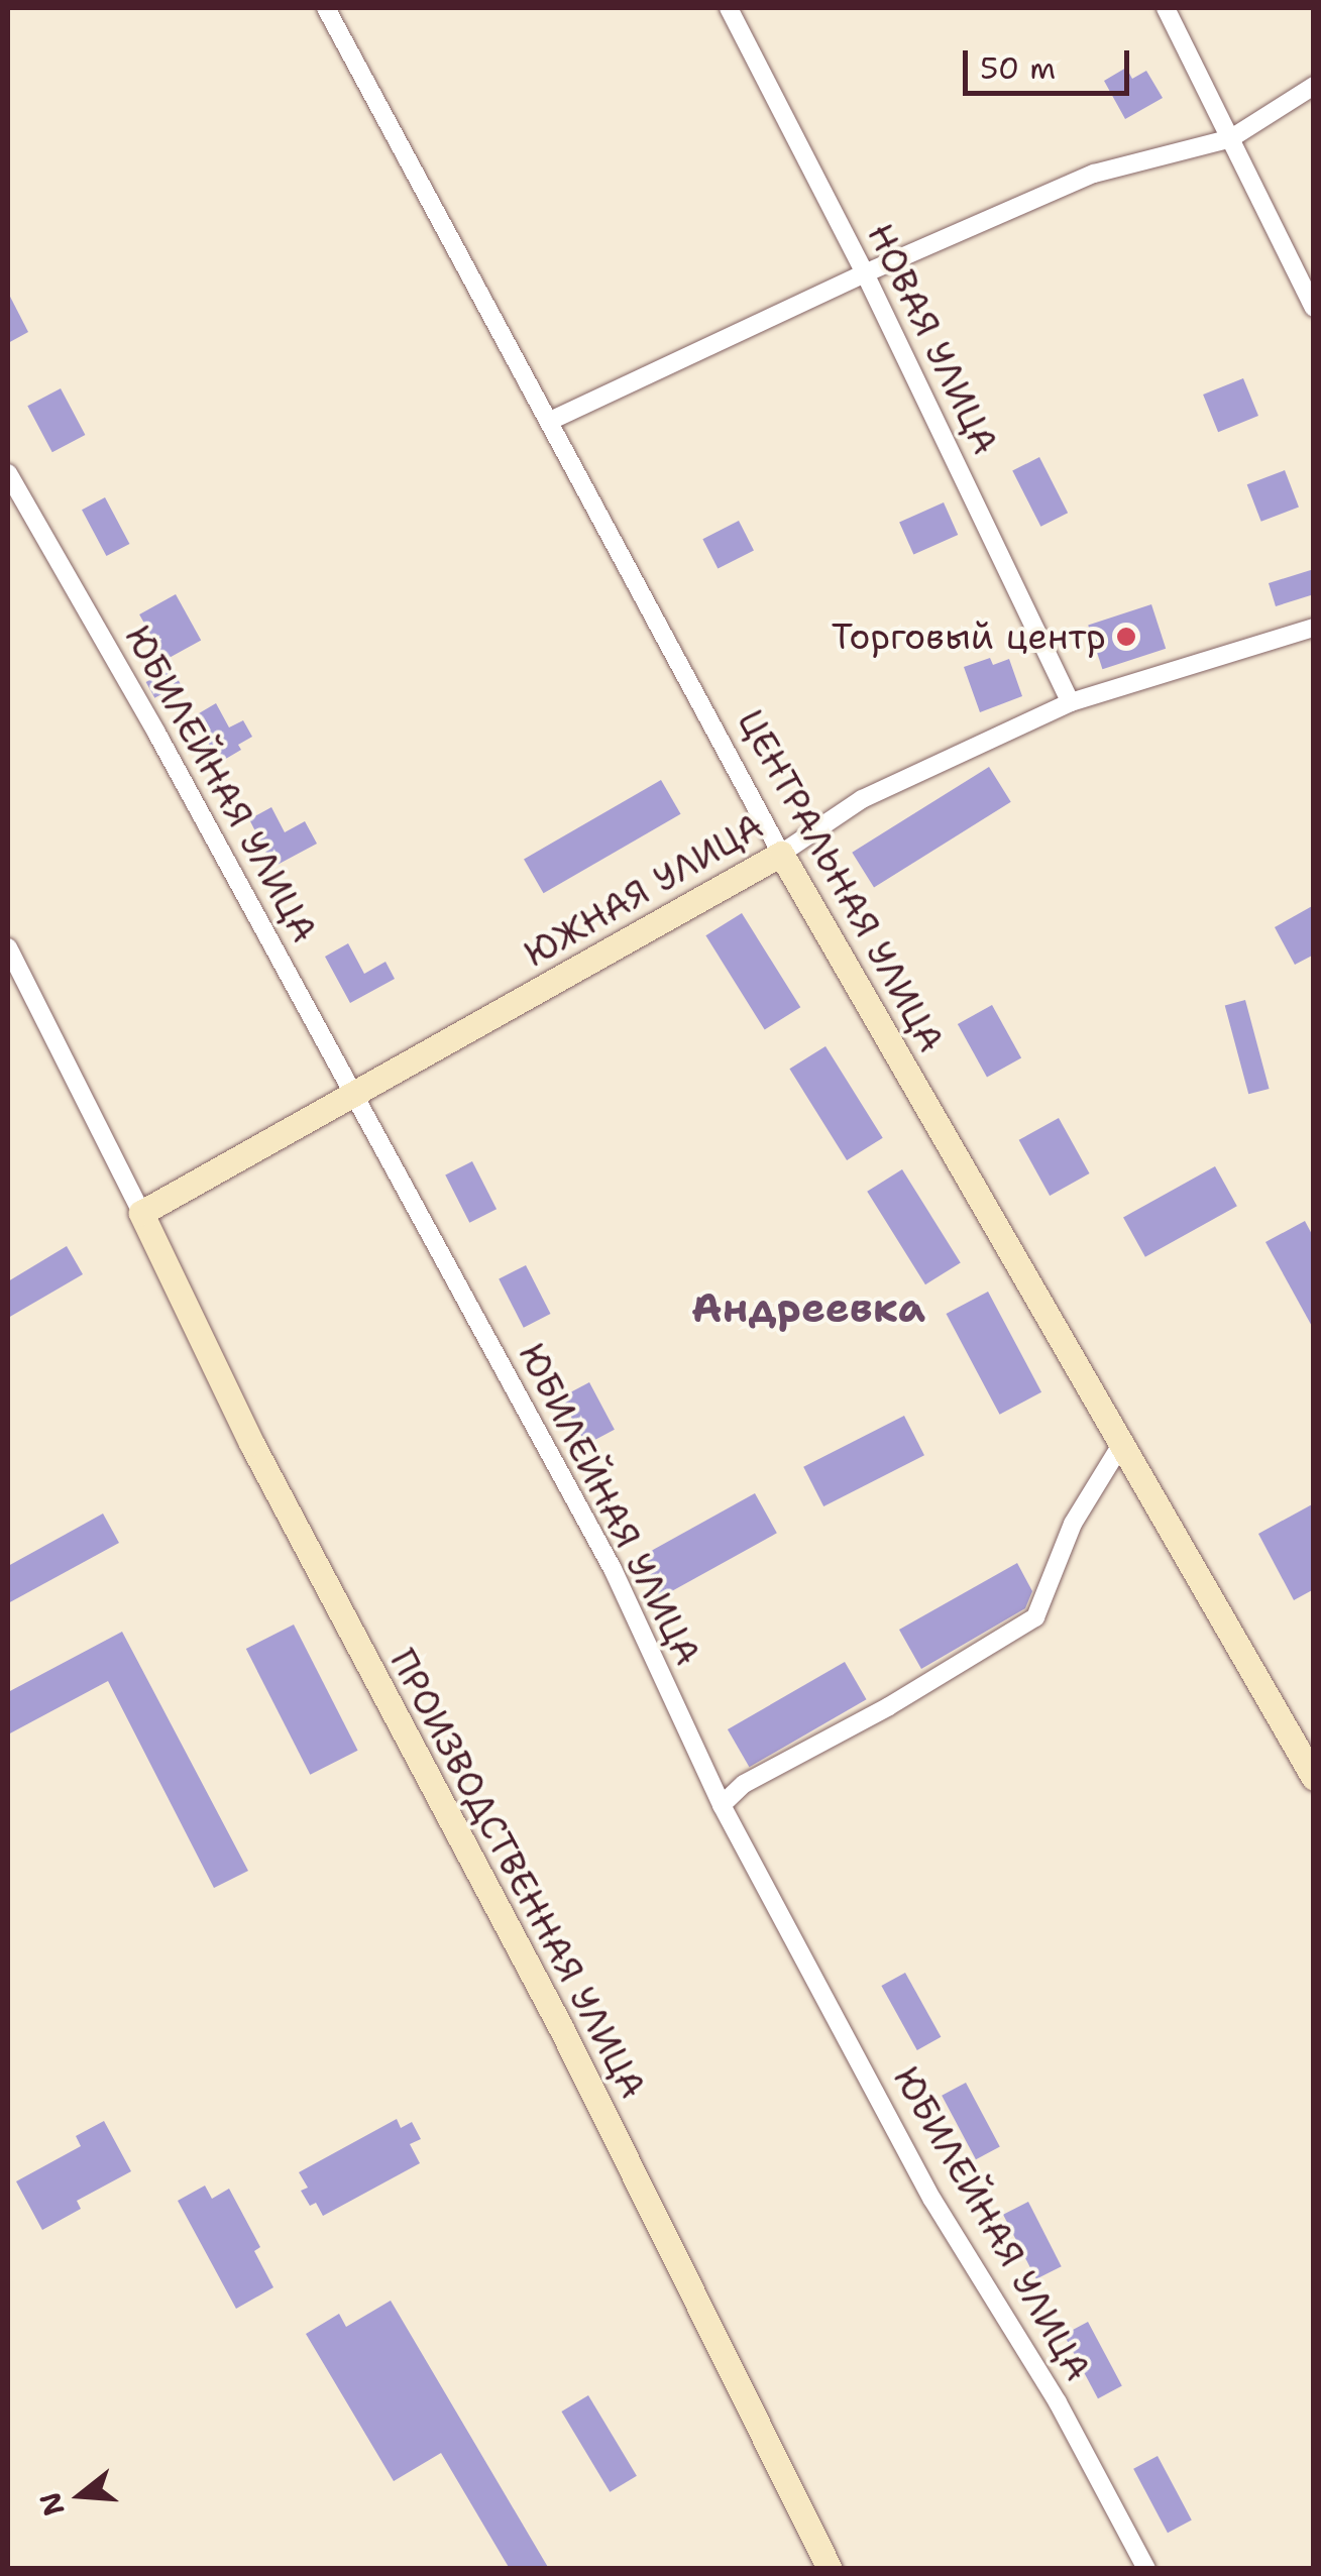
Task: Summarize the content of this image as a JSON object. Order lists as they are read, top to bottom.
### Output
{
  "streets": {
    "street": [
      "НОВАЯ УЛИЦА",
      "ЮБИЛЕЙНАЯ УЛИЦА",
      "ЦЕНТРАЛЬНАЯ УЛИЦА",
      "ЮЖНАЯ УЛИЦА",
      "ПРОИЗВОДСТВЕННАЯ УЛИЦА"
    ]
  },
  "crossings": [
    ["НОВАЯ УЛИЦА", "ЮЖНАЯ УЛИЦА"],
    ["ЮБИЛЕЙНАЯ УЛИЦА", "ЮЖНАЯ УЛИЦА"],
    ["ЦЕНТРАЛЬНАЯ УЛИЦА", "ЮЖНАЯ УЛИЦА"],
    ["ЮЖНАЯ УЛИЦА", "ПРОИЗВОДСТВЕННАЯ УЛИЦА"]
  ],
  "districts": ["Андреевка"],
  "places": ["Торговый центр"],
  "scale_bar": "50 m",
  "north": "left"
}
